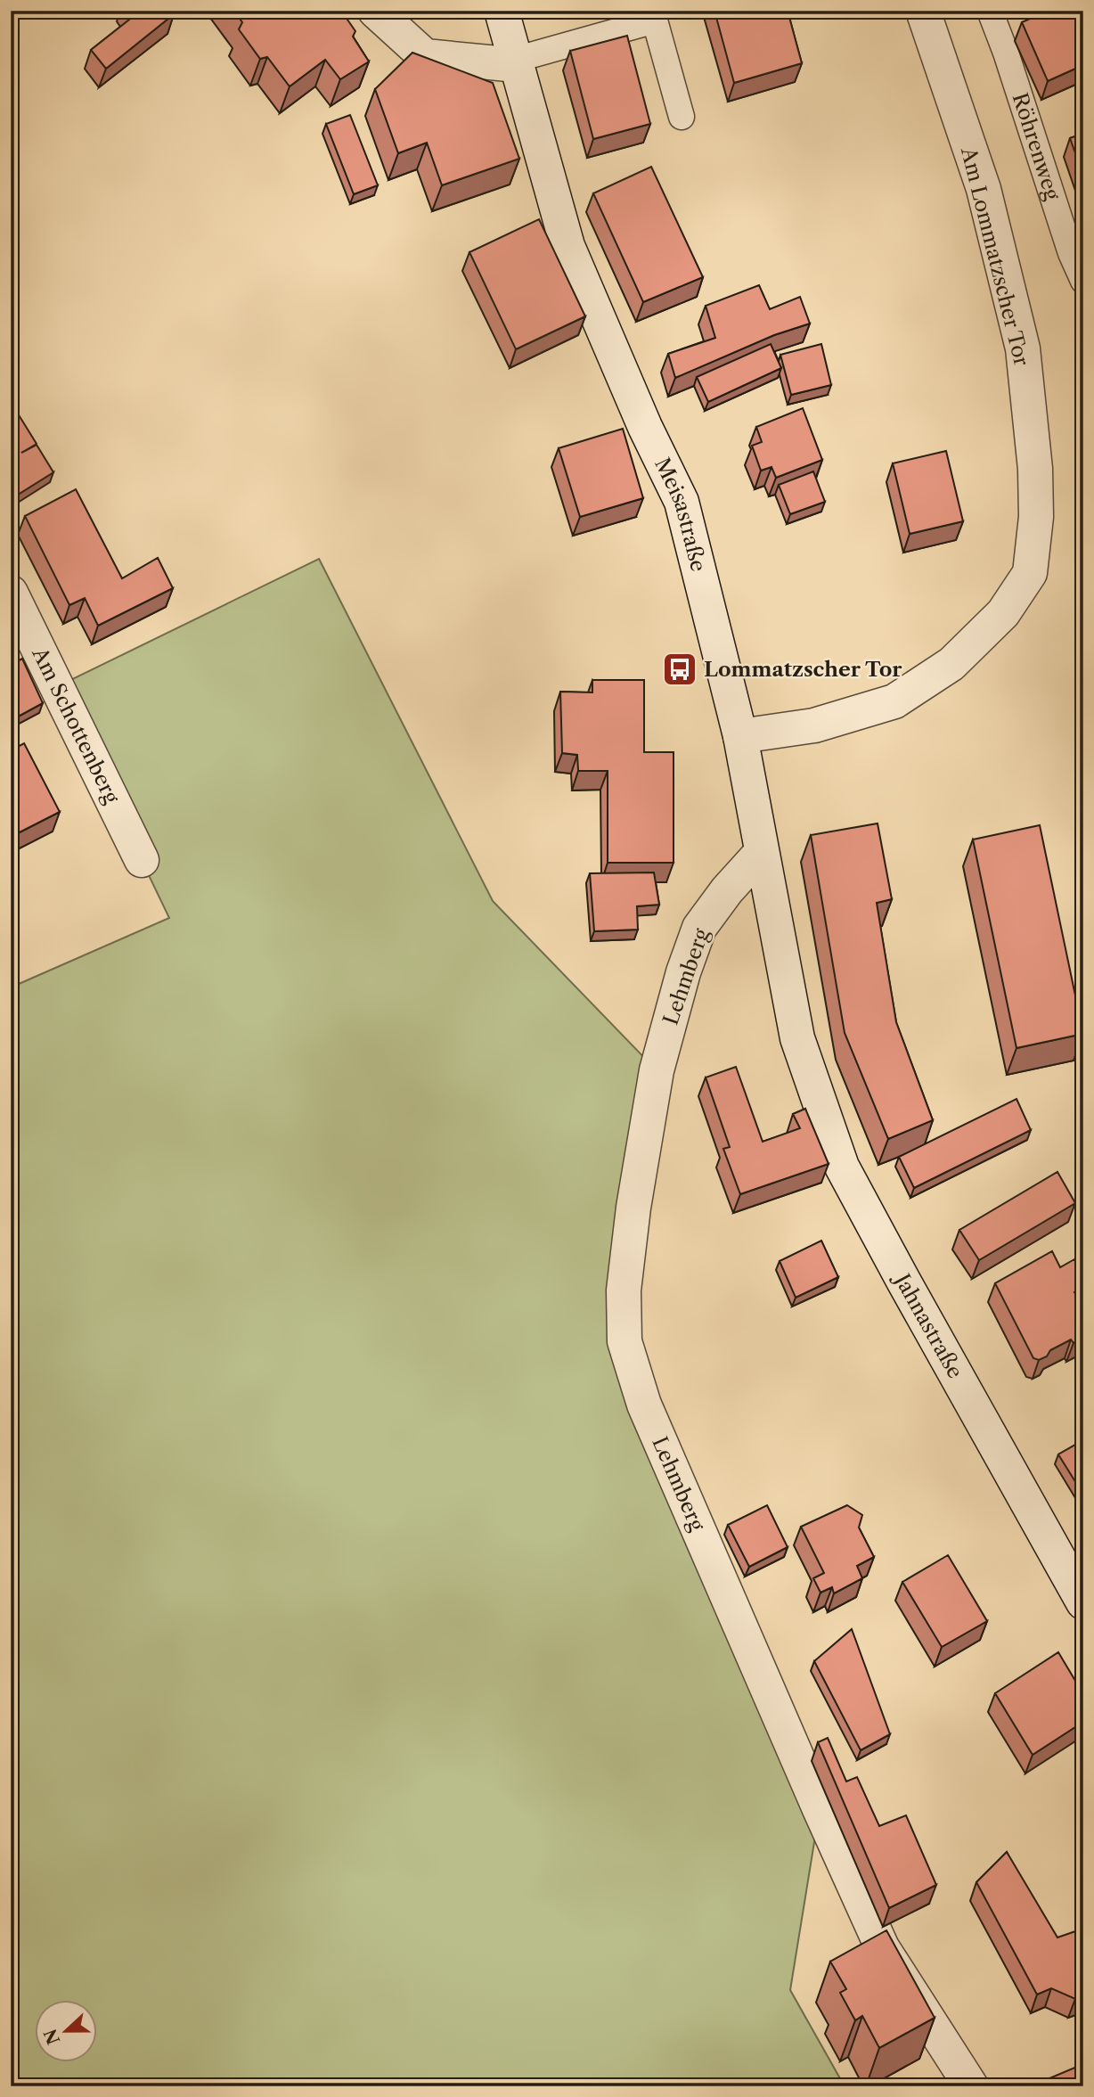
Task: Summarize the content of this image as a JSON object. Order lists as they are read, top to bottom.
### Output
{
  "streets": {
    "street": [
      "Am Lommatzscher Tor",
      "Meisastraße",
      "Am Schottenberg",
      "Lehmberg",
      "Jahnastraße"
    ],
    "lane": ["Röhrenweg"]
  },
  "crossings": [
    ["Am Lommatzscher Tor", "Meisastraße"],
    ["Meisastraße", "Lehmberg"],
    ["Meisastraße", "Jahnastraße"]
  ],
  "places": {
    "bus stop": ["Lommatzscher Tor"]
  },
  "north": "left"
}
